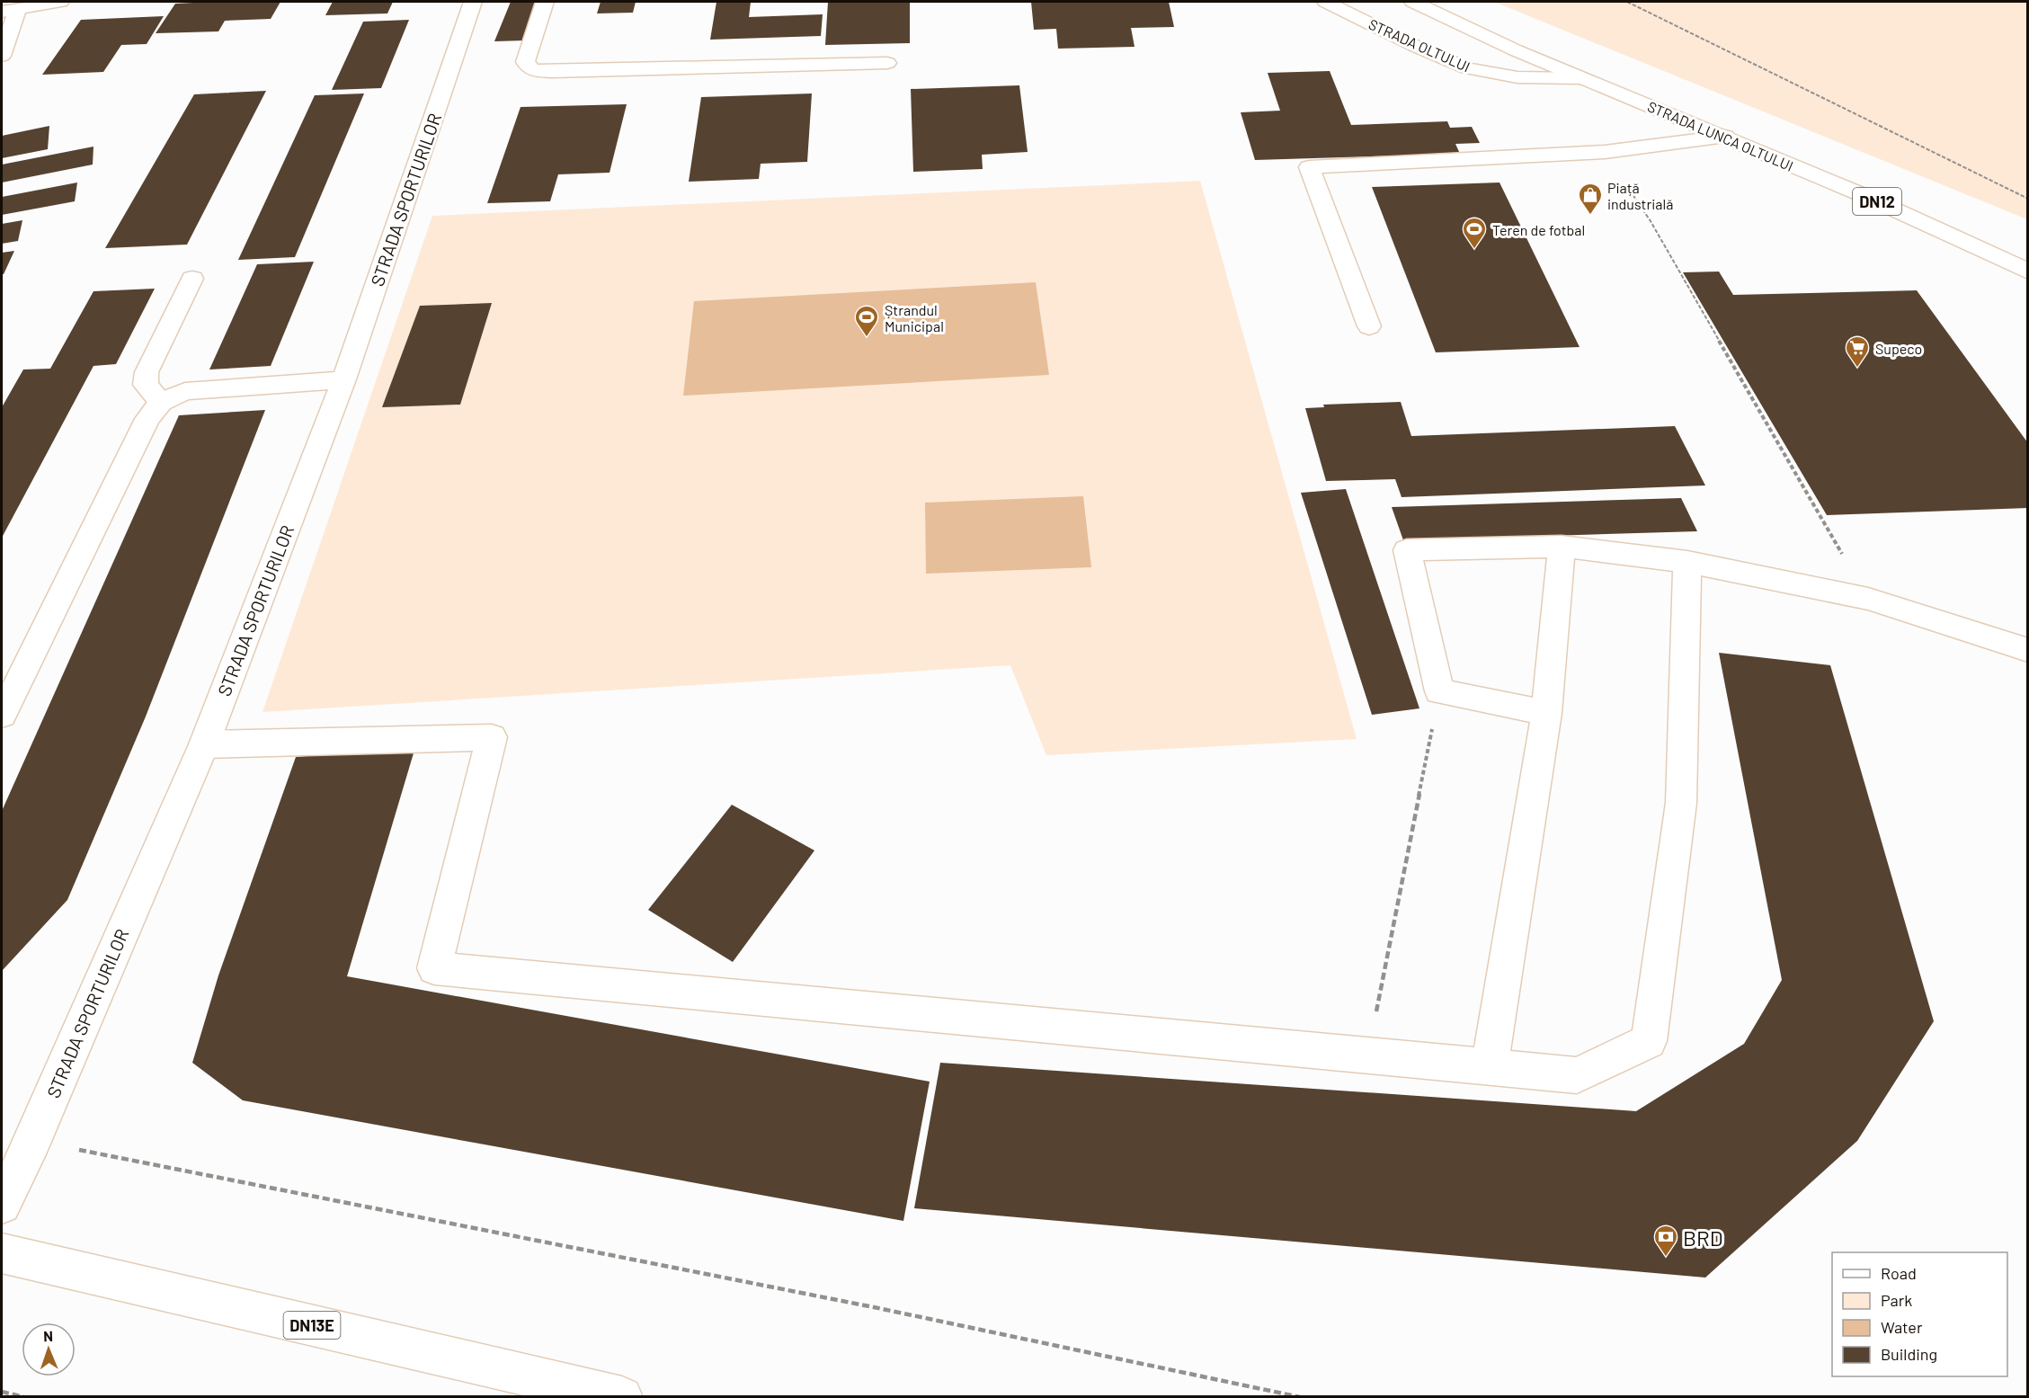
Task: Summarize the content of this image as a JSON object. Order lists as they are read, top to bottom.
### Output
{
  "streets": {
    "street": [
      "STRADA OLTULUI",
      "STRADA LUNCA OLTULUI",
      "STRADA SPORTURILOR",
      "DN12",
      "DN13E"
    ]
  },
  "crossings": [
    ["STRADA OLTULUI", "STRADA LUNCA OLTULUI"]
  ],
  "places": {
    "shop": ["Piață industrială"],
    "sports": ["Teren de fotbal", "Ștrandul Municipal"],
    "supermarket": ["Supeco"],
    "bank": ["BRD"]
  },
  "legend": [
    "Road",
    "Park",
    "Water",
    "Building"
  ],
  "north": "top"
}
